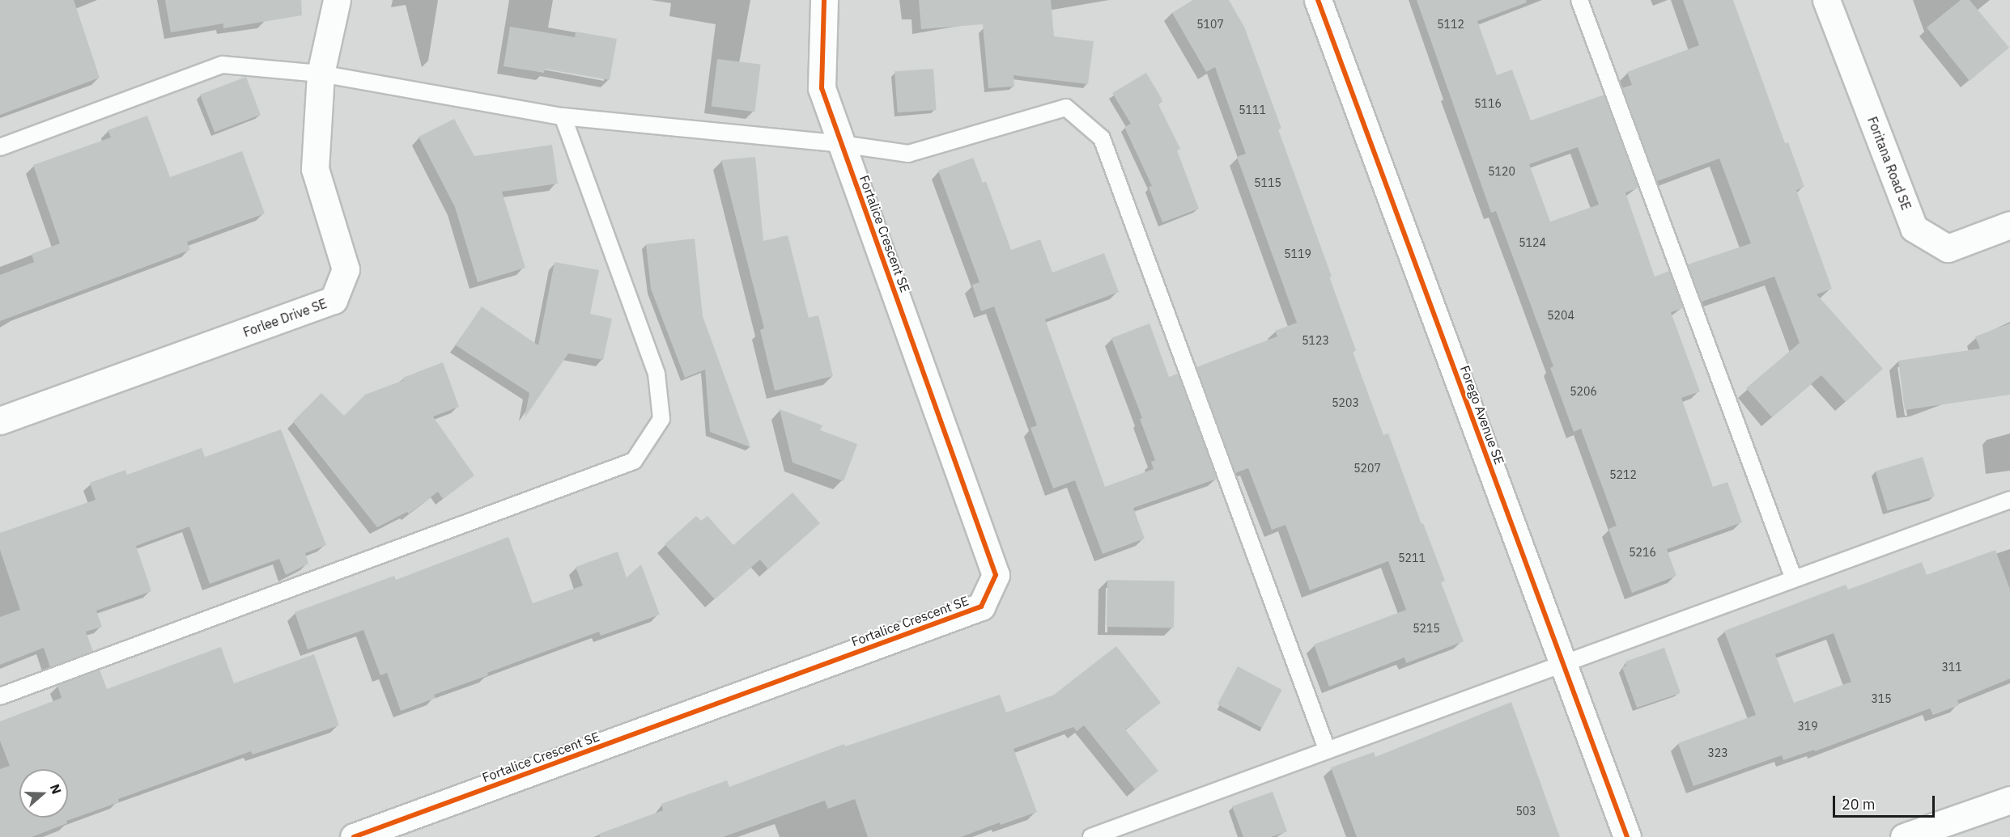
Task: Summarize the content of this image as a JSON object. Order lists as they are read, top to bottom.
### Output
{
  "streets": {
    "street": [
      "Foritana Road SE",
      "Fortalice Crescent SE",
      "Forlee Drive SE",
      "Forego Avenue SE"
    ]
  },
  "house_numbers": [
    "5107",
    "5112",
    "5116",
    "5111",
    "5120",
    "5115",
    "5124",
    "5119",
    "5204",
    "5123",
    "5206",
    "5203",
    "5207",
    "5212",
    "5216",
    "5211",
    "5215",
    "311",
    "315",
    "319",
    "323",
    "503"
  ],
  "scale_bar": "20 m",
  "north": "right"
}
